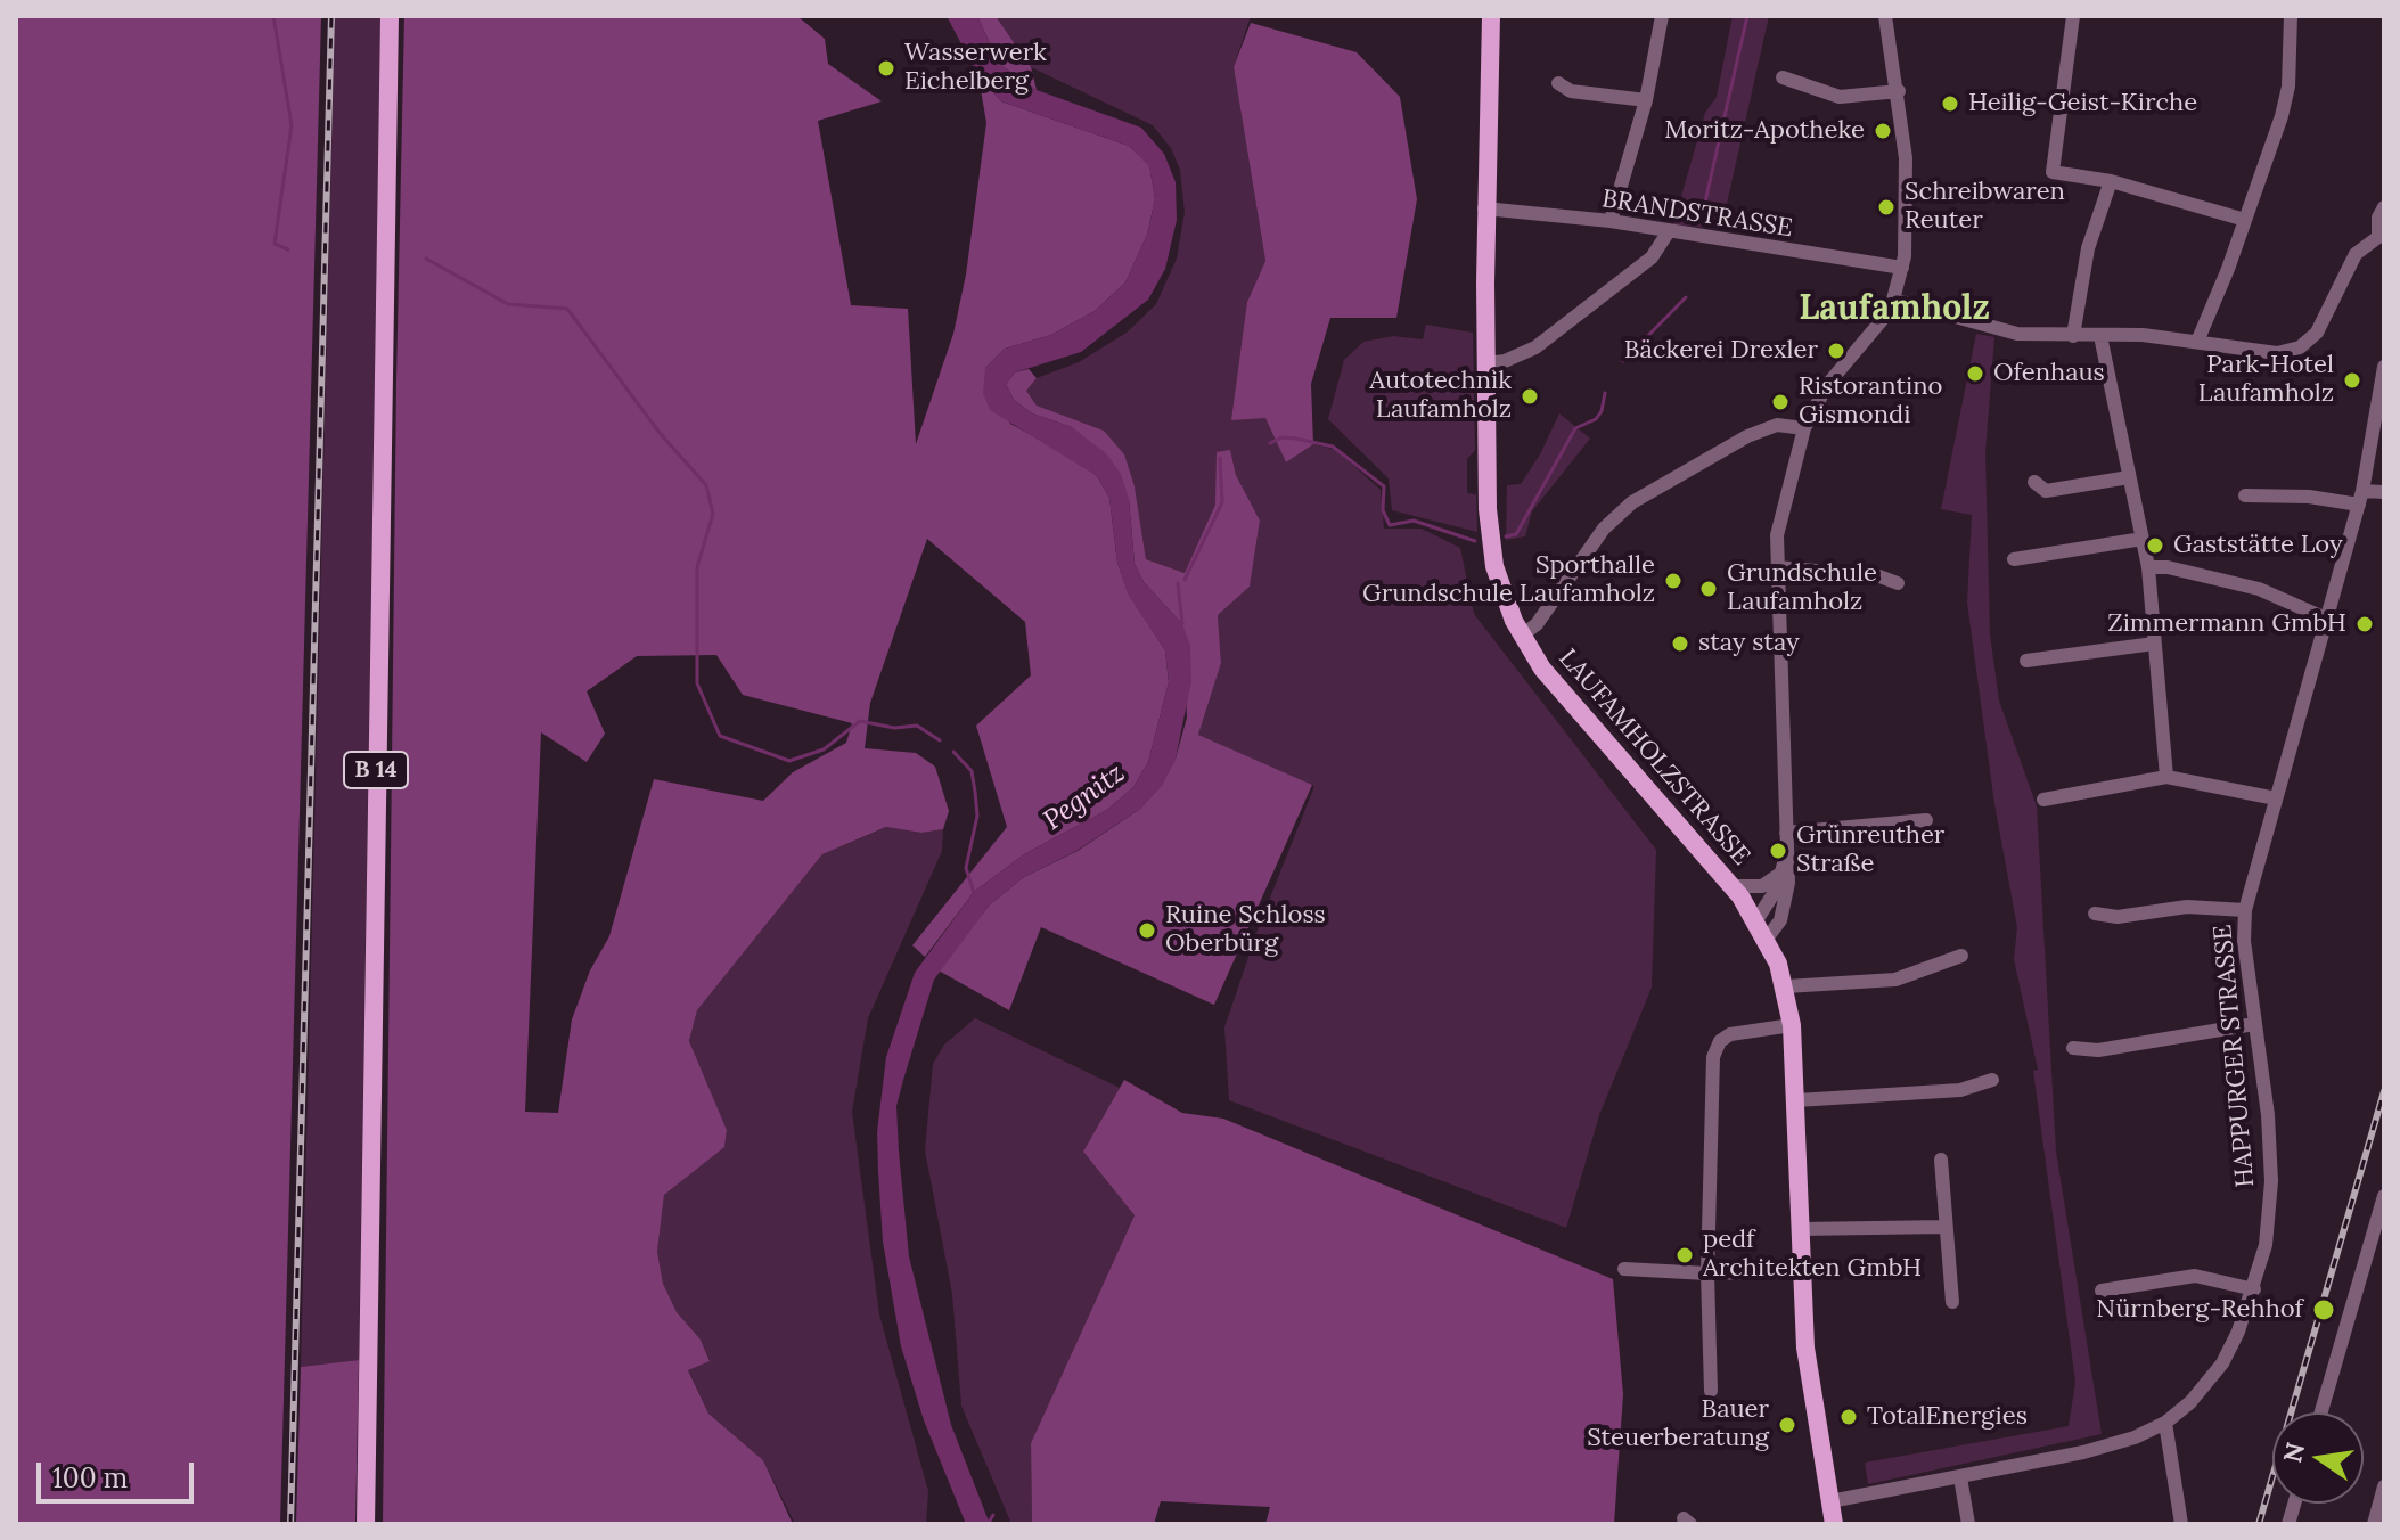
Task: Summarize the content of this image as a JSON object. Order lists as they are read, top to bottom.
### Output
{
  "streets": {
    "main road": ["LAUFAMHOLZSTRASSE", "B 14"],
    "street": ["BRANDSTRASSE", "HAPPURGER STRASSE"]
  },
  "crossings": [
    ["BRANDSTRASSE", "LAUFAMHOLZSTRASSE"],
    ["LAUFAMHOLZSTRASSE", "HAPPURGER STRASSE"]
  ],
  "districts": ["Laufamholz"],
  "water": ["Pegnitz"],
  "places": [
    "Wasserwerk Eichelberg",
    "Heilig-Geist-Kirche",
    "Moritz-Apotheke",
    "Schreibwaren Reuter",
    "Bäckerei Drexler",
    "Ofenhaus",
    "Park-Hotel Laufamholz",
    "Autotechnik Laufamholz",
    "Ristorantino Gismondi",
    "Gaststätte Loy",
    "Sporthalle Grundschule Laufamholz",
    "Grundschule Laufamholz",
    "Zimmermann GmbH",
    "stay stay",
    "Grünreuther Straße",
    "Ruine Schloss Oberbürg",
    "pedf Architekten GmbH",
    "Nürnberg-Rehhof",
    "TotalEnergies",
    "Bauer Steuerberatung"
  ],
  "scale_bar": "100 m",
  "north": "left"
}
